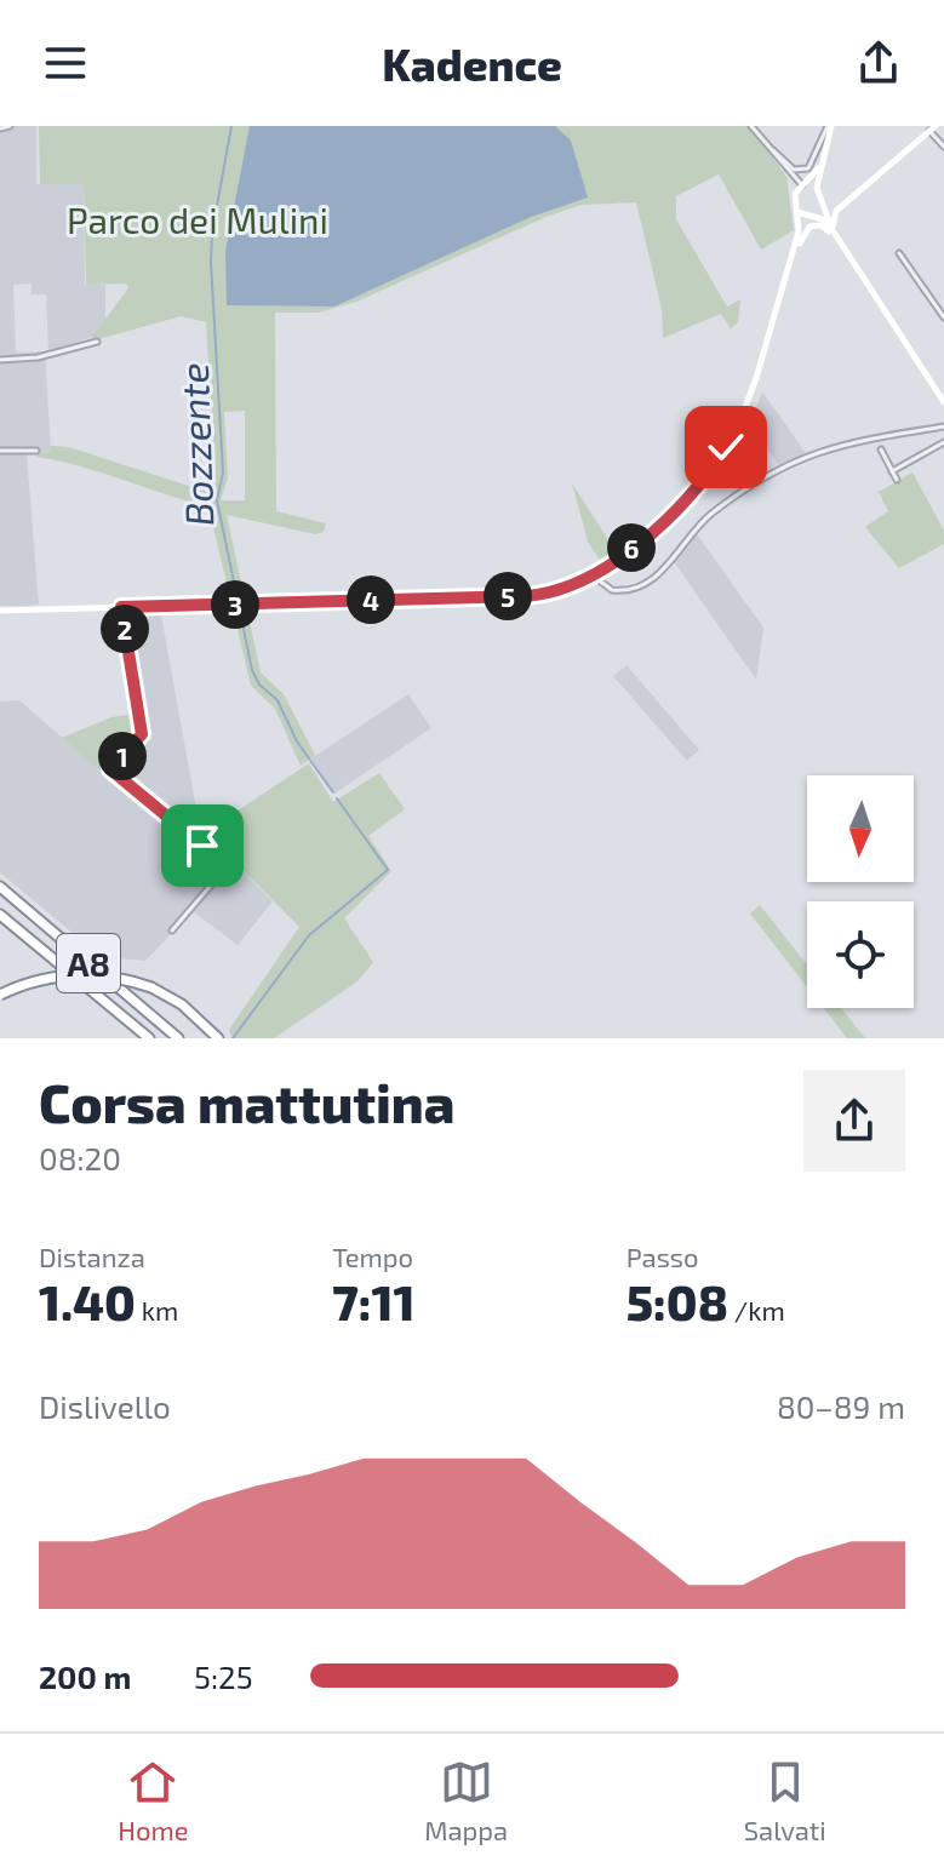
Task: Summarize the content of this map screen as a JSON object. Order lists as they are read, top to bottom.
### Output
{
  "streets": {
    "highway": ["A8"]
  },
  "water": ["Bozzente"],
  "parks": ["Parco dei Mulini"],
  "north": "bottom",
  "page": {
    "header": "Kadence",
    "pins": [
      "6",
      "5",
      "4",
      "3",
      "2",
      "1"
    ],
    "heading": ["Corsa mattutina", "08:20"],
    "stats": [
      ["Distanza", "1.40 km"],
      ["Tempo", "7:11"],
      ["Passo", "5:08 /km"]
    ],
    "chart": ["Dislivello", "80–89 m"],
    "list": [
      {
        "name": "200 m",
        "note": "5:25"
      }
    ],
    "tabs": ["Home", "Mappa", "Salvati"]
  }
}
